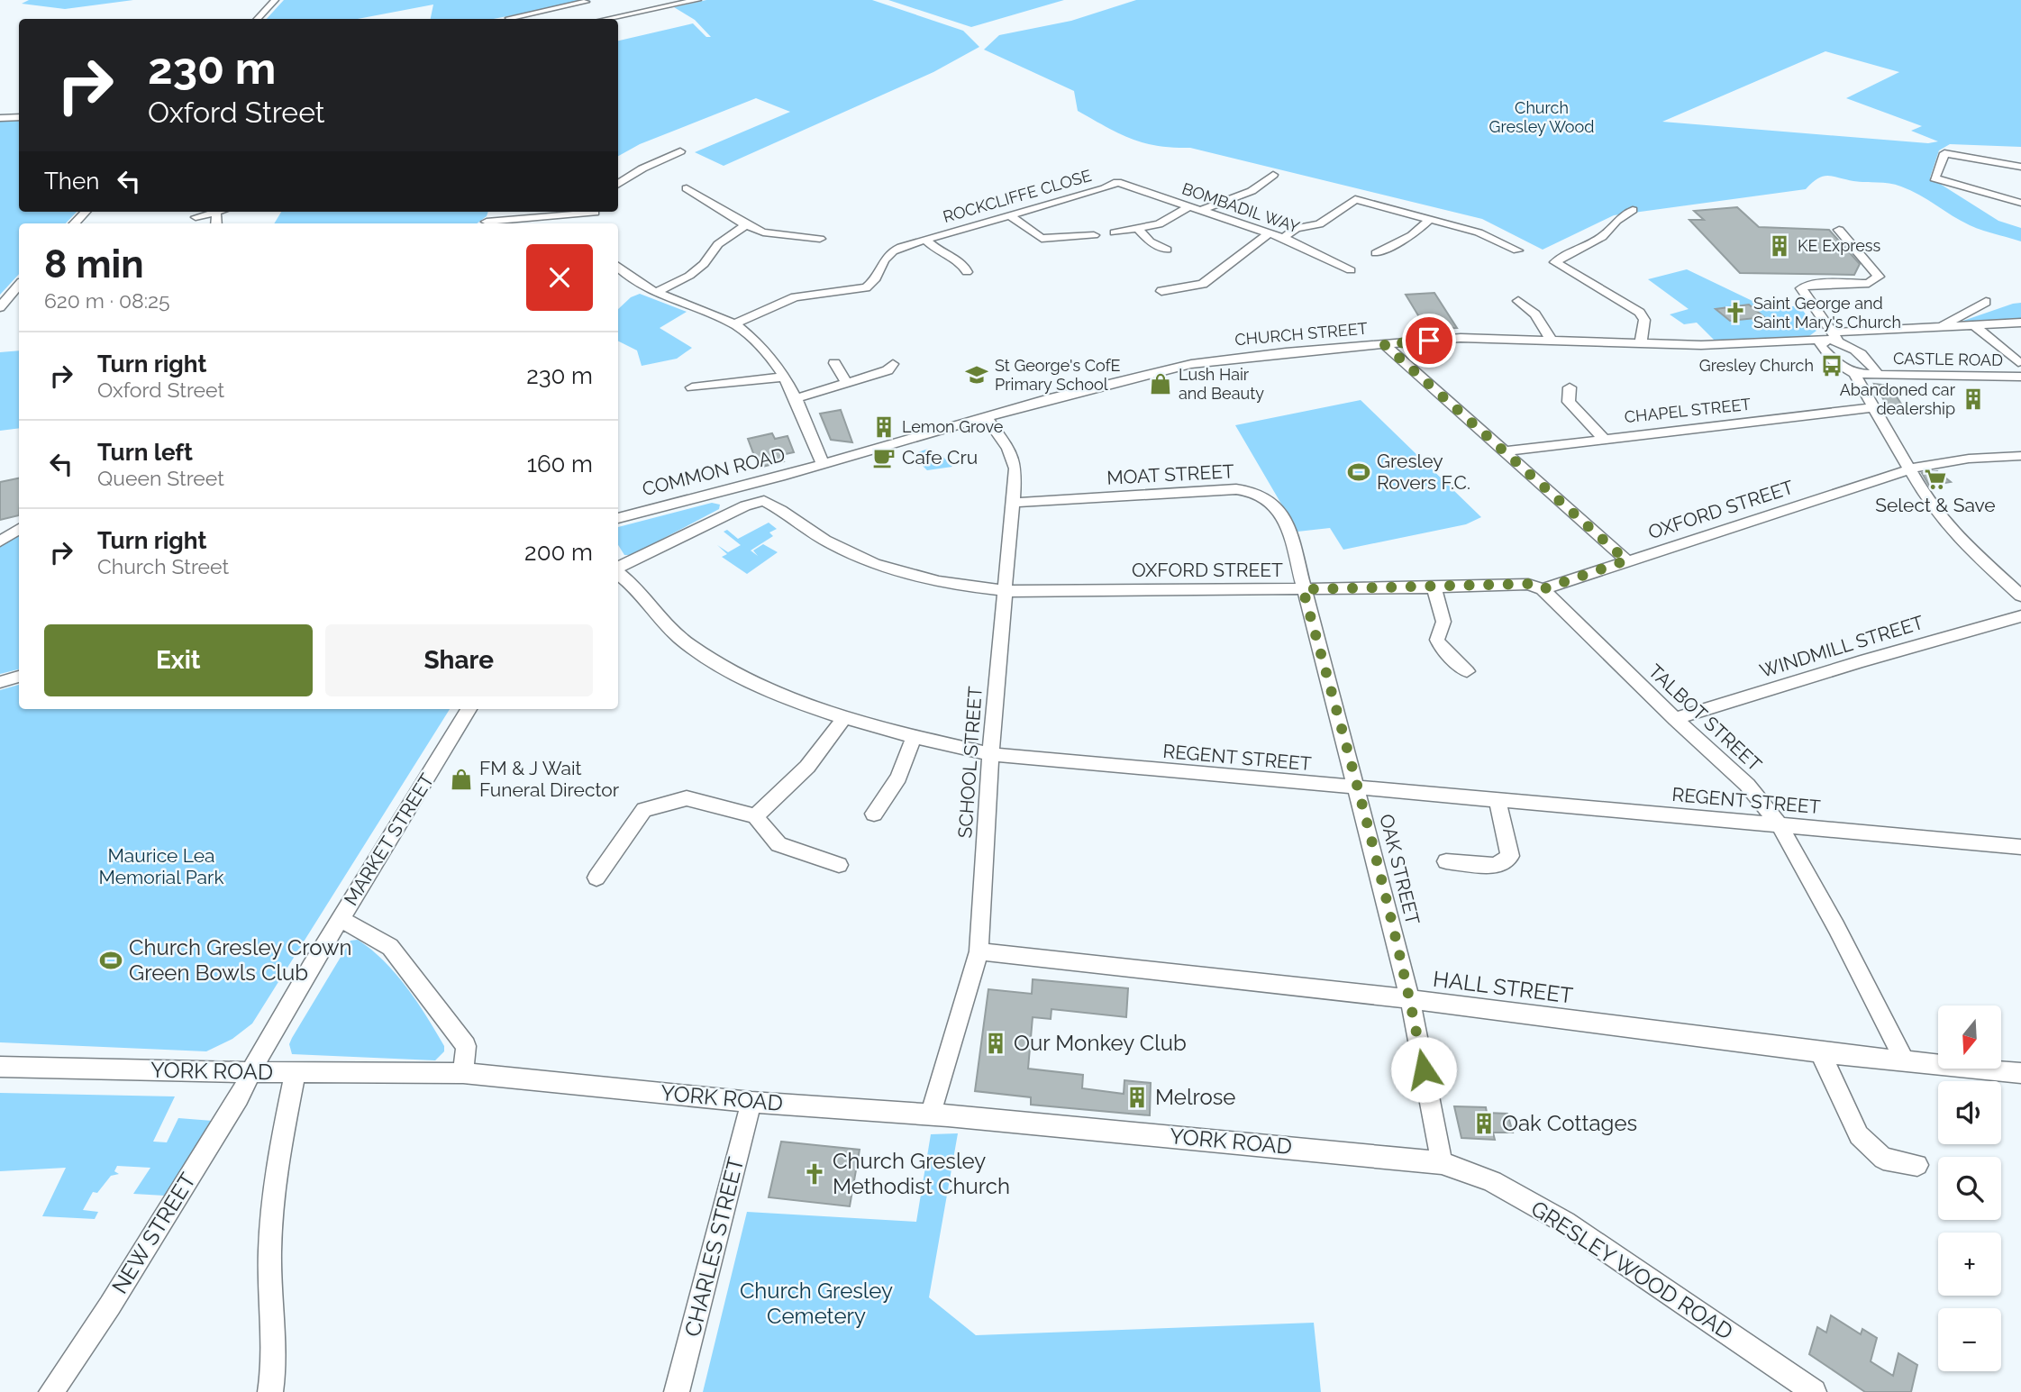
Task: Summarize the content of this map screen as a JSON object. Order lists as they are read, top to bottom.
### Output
{
  "streets": {
    "street": [
      "ROCKCLIFFE CLOSE",
      "BOMBADIL WAY",
      "CHURCH STREET",
      "CASTLE ROAD",
      "CHAPEL STREET",
      "COMMON ROAD",
      "MOAT STREET",
      "OXFORD STREET",
      "WINDMILL STREET",
      "TALBOT STREET",
      "REGENT STREET",
      "SCHOOL STREET",
      "MARKET STREET",
      "OAK STREET",
      "HALL STREET",
      "YORK ROAD",
      "NEW STREET",
      "CHARLES STREET",
      "GRESLEY WOOD ROAD"
    ]
  },
  "crossings": [
    ["ROCKCLIFFE CLOSE", "BOMBADIL WAY"],
    ["CHURCH STREET", "COMMON ROAD"],
    ["CHURCH STREET", "SCHOOL STREET"],
    ["MOAT STREET", "OXFORD STREET"],
    ["MOAT STREET", "SCHOOL STREET"],
    ["MOAT STREET", "OAK STREET"],
    ["OXFORD STREET", "TALBOT STREET"],
    ["OXFORD STREET", "SCHOOL STREET"],
    ["OXFORD STREET", "OAK STREET"],
    ["WINDMILL STREET", "TALBOT STREET"],
    ["TALBOT STREET", "REGENT STREET"],
    ["TALBOT STREET", "HALL STREET"],
    ["REGENT STREET", "SCHOOL STREET"],
    ["REGENT STREET", "OAK STREET"],
    ["SCHOOL STREET", "HALL STREET"],
    ["SCHOOL STREET", "YORK ROAD"],
    ["MARKET STREET", "YORK ROAD"],
    ["MARKET STREET", "NEW STREET"],
    ["OAK STREET", "HALL STREET"],
    ["OAK STREET", "YORK ROAD"],
    ["OAK STREET", "GRESLEY WOOD ROAD"],
    ["YORK ROAD", "NEW STREET"],
    ["YORK ROAD", "CHARLES STREET"],
    ["YORK ROAD", "GRESLEY WOOD ROAD"]
  ],
  "parks": ["Church Gresley Wood", "Maurice Lea Memorial Park", "Church Gresley Cemetery"],
  "places": {
    "building": [
      "KE Express",
      "Abandoned car dealership",
      "Lemon Grove",
      "Our Monkey Club",
      "Melrose",
      "Oak Cottages"
    ],
    "church": ["Saint George and Saint Mary's Church", "Church Gresley Methodist Church"],
    "bus stop": ["Gresley Church"],
    "school or university": ["St George's CofE Primary School"],
    "shop": ["Lush Hair and Beauty", "FM & J Wait Funeral Director"],
    "cafe": ["Cafe Cru"],
    "sports": ["Gresley Rovers F.C.", "Church Gresley Crown Green Bowls Club"],
    "supermarket": ["Select & Save"]
  },
  "north": "bottom",
  "page": {
    "turn": ["230 m", "Oxford Street"],
    "then": "Then",
    "heading": ["8 min", "620 m · 08:25"],
    "list": [
      {
        "name": "Turn right",
        "note": "Oxford Street",
        "value": "230 m"
      },
      {
        "name": "Turn left",
        "note": "Queen Street",
        "value": "160 m"
      },
      {
        "name": "Turn right",
        "note": "Church Street",
        "value": "200 m"
      }
    ],
    "buttons": ["Exit", "Share"],
    "map_buttons": ["+", "−"]
  }
}
